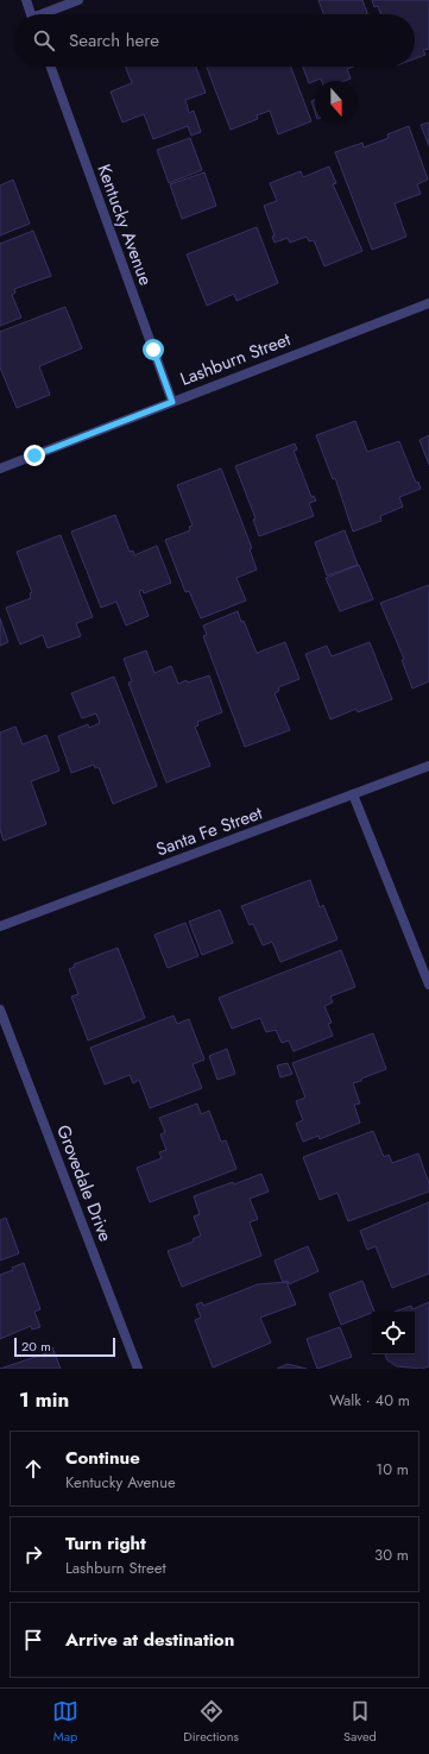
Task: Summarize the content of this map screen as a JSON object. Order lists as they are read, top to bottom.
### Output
{
  "streets": {
    "street": [
      "Kentucky Avenue",
      "Lashburn Street",
      "Santa Fe Street",
      "Grovedale Drive"
    ]
  },
  "crossings": [
    ["Kentucky Avenue", "Lashburn Street"]
  ],
  "scale_bar": "20 m",
  "north": "bottom",
  "page": {
    "search": "Search here",
    "scale": "20 m",
    "heading": ["1 min", "Walk · 40 m"],
    "list": [
      ["Continue", "Kentucky Avenue", "10 m"],
      ["Turn right", "Lashburn Street", "30 m"],
      "Arrive at destination"
    ],
    "nav": ["Map", "Directions", "Saved"]
  }
}
